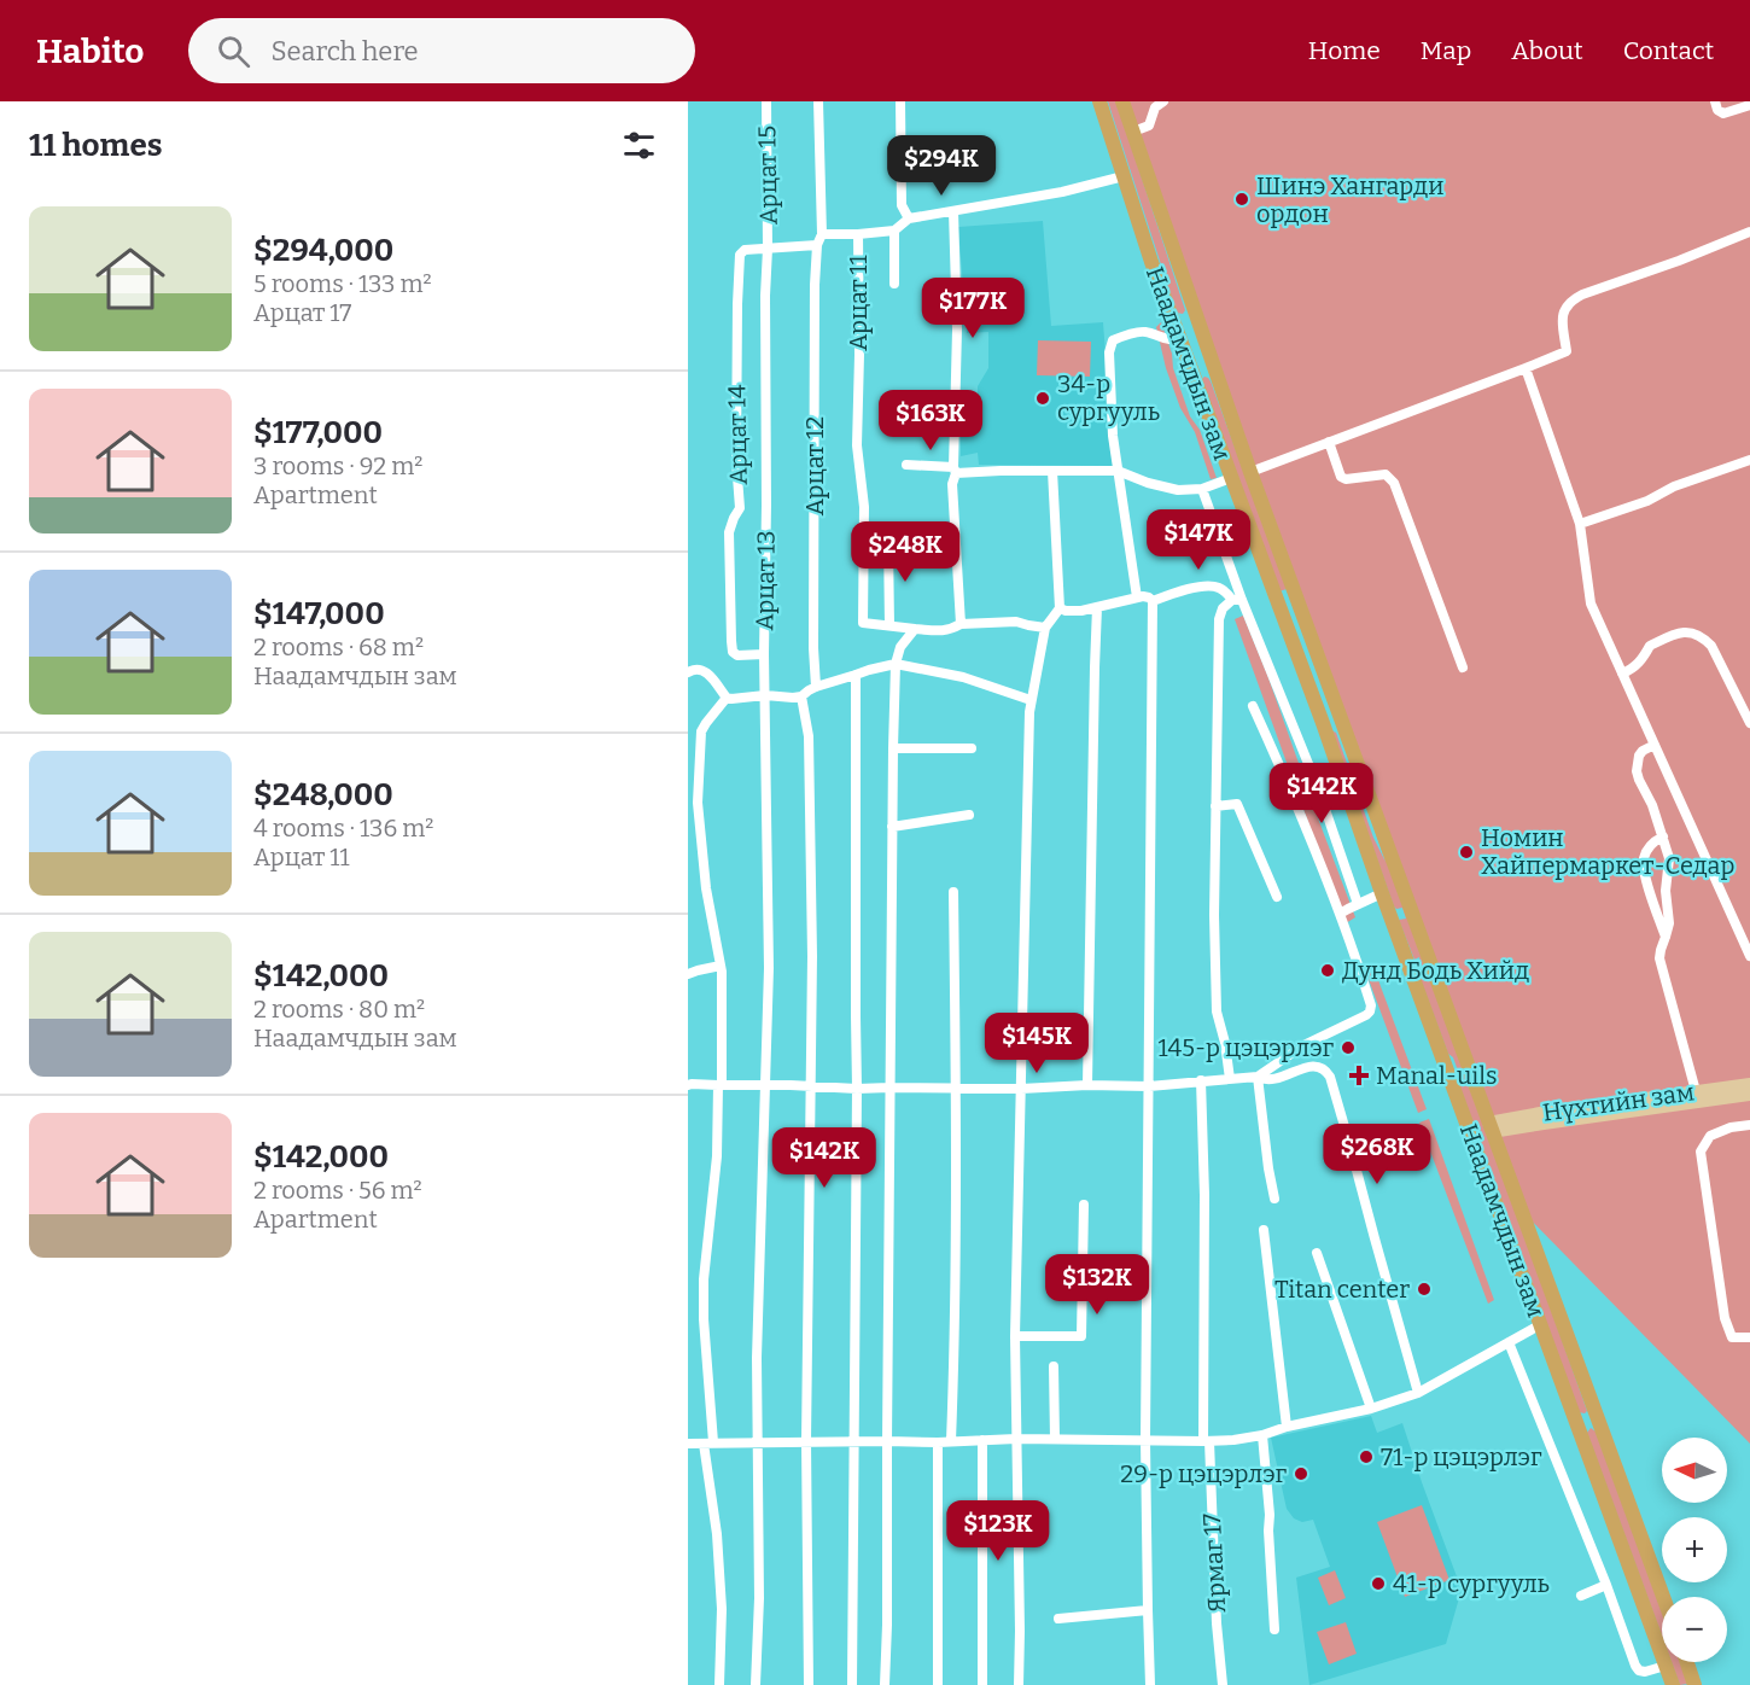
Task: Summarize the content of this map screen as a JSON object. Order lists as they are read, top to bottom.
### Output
{
  "streets": {
    "highway": ["Наадамчдын зам"],
    "main road": ["Нүхтийн зам"],
    "street": [
      "Арцат 15",
      "Арцат 11",
      "Арцат 14",
      "Арцат 12",
      "Арцат 13",
      "Ярмаг 17"
    ]
  },
  "crossings": [
    ["Арцат 15", "Арцат 14"],
    ["Арцат 15", "Арцат 13"],
    ["Наадамчдын зам", "Нүхтийн зам"],
    ["Арцат 14", "Арцат 13"]
  ],
  "places": {
    "other": [
      "Шинэ Хангарди ордон",
      "34-р сургууль",
      "Номин Хайпермаркет-Седар",
      "Дунд Бодь Хийд",
      "145-р цэцэрлэг",
      "Titan center",
      "71-р цэцэрлэг",
      "29-р цэцэрлэг",
      "41-р сургууль"
    ],
    "health": ["Manal-uils"]
  },
  "north": "left",
  "page": {
    "header": "Habito",
    "search": "Search here",
    "nav": [
      "Home",
      "Map",
      "About",
      "Contact"
    ],
    "heading": "11 homes",
    "price": [
      "$294K",
      "$177K",
      "$163K",
      "$147K",
      "$248K",
      "$142K",
      "$145K",
      "$268K",
      "$142K",
      "$132K",
      "$123K"
    ],
    "list": [
      {
        "name": "$294,000",
        "note": "5 rooms · 133 m² · Арцат 17"
      },
      {
        "name": "$177,000",
        "note": "3 rooms · 92 m² · Apartment"
      },
      {
        "name": "$147,000",
        "note": "2 rooms · 68 m² · Наадамчдын зам"
      },
      {
        "name": "$248,000",
        "note": "4 rooms · 136 m² · Арцат 11"
      },
      {
        "name": "$142,000",
        "note": "2 rooms · 80 m² · Наадамчдын зам"
      },
      {
        "name": "$142,000",
        "note": "2 rooms · 56 m² · Apartment"
      }
    ],
    "map_buttons": ["+", "−"]
  }
}
